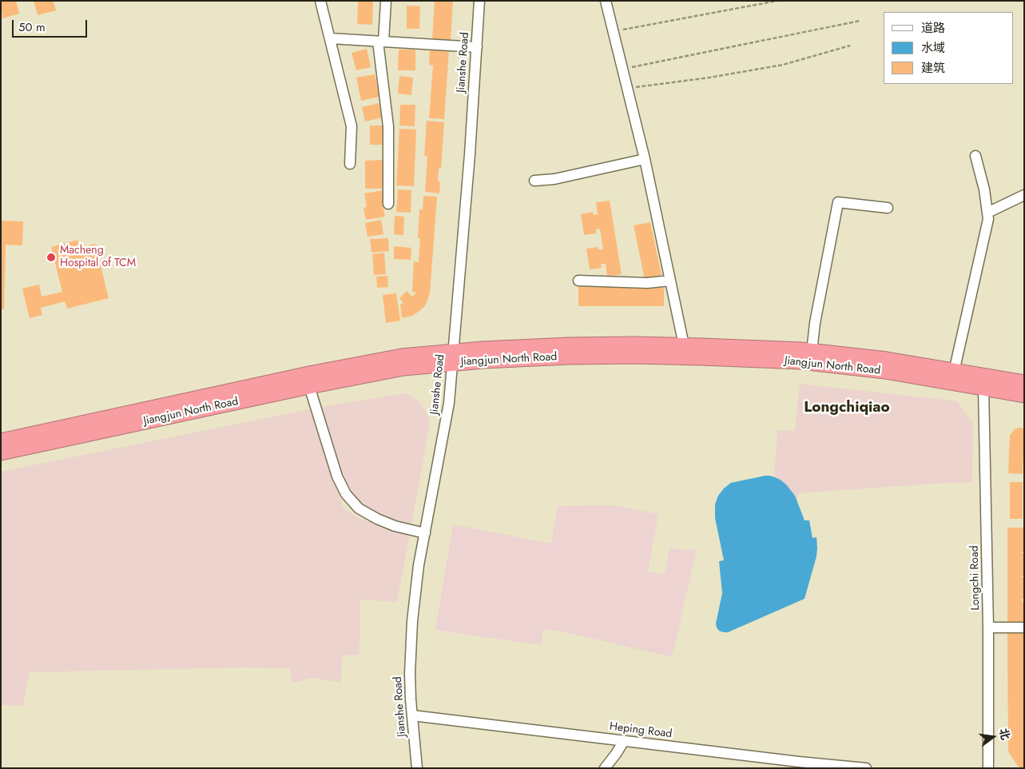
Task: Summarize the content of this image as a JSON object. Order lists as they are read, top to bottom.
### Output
{
  "streets": {
    "highway": ["Jiangjun North Road"],
    "street": ["Jianshe Road", "Longchi Road", "Heping Road"]
  },
  "crossings": [
    ["Jianshe Road", "Jiangjun North Road"],
    ["Jianshe Road", "Heping Road"],
    ["Jiangjun North Road", "Longchi Road"]
  ],
  "districts": ["Longchiqiao"],
  "places": ["Macheng Hospital of TCM"],
  "legend": ["道路", "水域", "建筑"],
  "scale_bar": "50 m",
  "north": "right"
}
